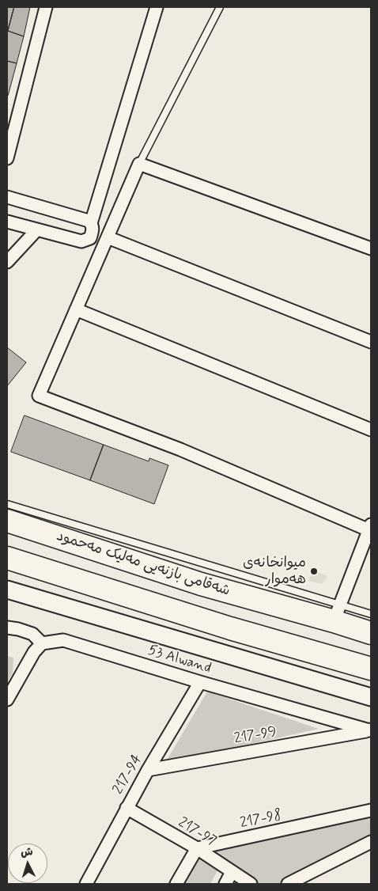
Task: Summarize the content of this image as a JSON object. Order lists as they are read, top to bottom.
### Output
{
  "streets": {
    "highway": ["شەقامی بازنەیی مەلیک مەحمود"],
    "street": [
      "53 Alwand",
      "217-99",
      "217-94",
      "217-98",
      "217-97"
    ]
  },
  "crossings": [
    ["53 Alwand", "217-99"],
    ["53 Alwand", "217-94"],
    ["217-99", "217-94"],
    ["217-94", "217-97"],
    ["217-98", "217-97"]
  ],
  "places": ["میوانخانەی هەموار"],
  "north": "top"
}
